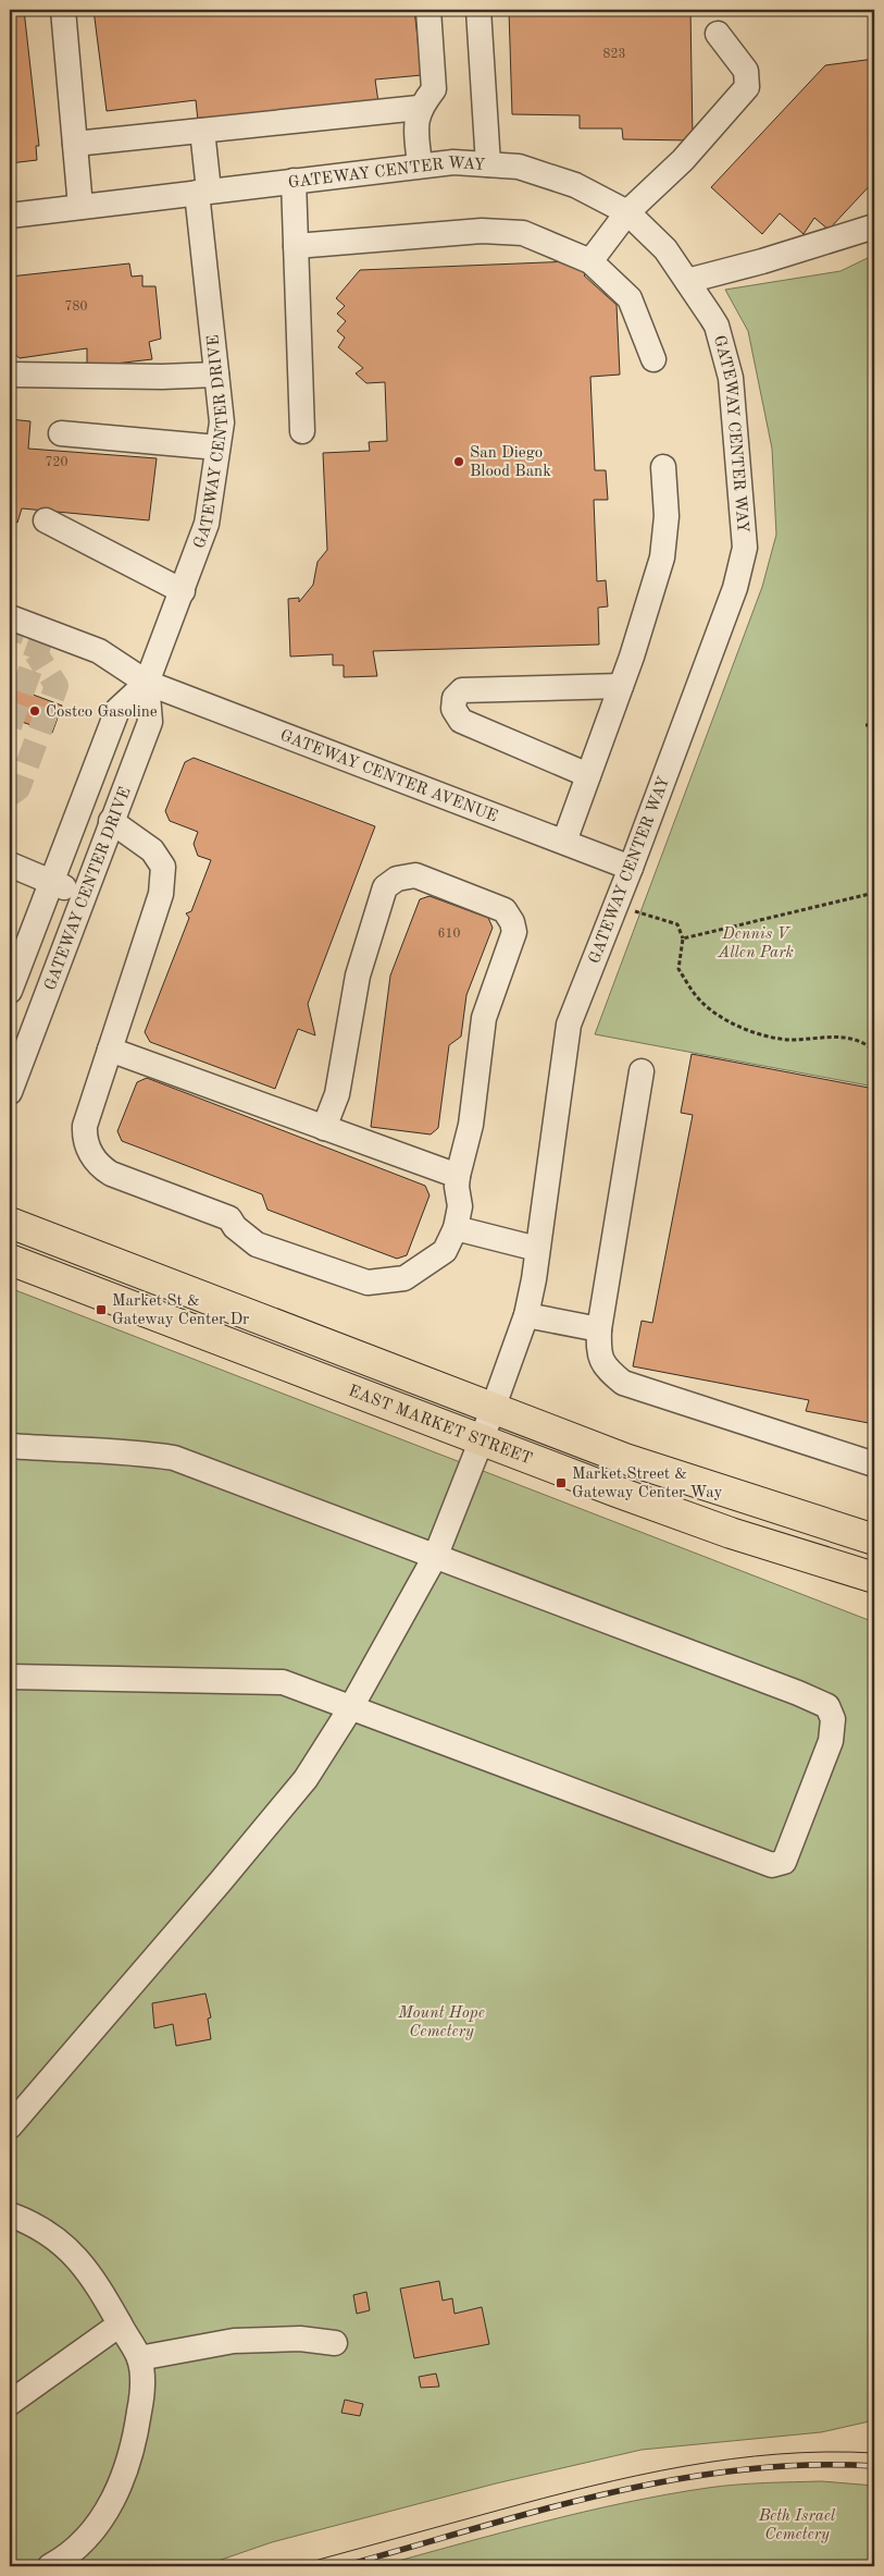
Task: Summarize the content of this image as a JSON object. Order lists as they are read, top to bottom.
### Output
{
  "streets": {
    "main road": ["EAST MARKET STREET"],
    "street": ["GATEWAY CENTER WAY", "GATEWAY CENTER DRIVE", "GATEWAY CENTER AVENUE"]
  },
  "crossings": [
    ["GATEWAY CENTER WAY", "GATEWAY CENTER DRIVE"],
    ["GATEWAY CENTER WAY", "GATEWAY CENTER AVENUE"],
    ["GATEWAY CENTER WAY", "EAST MARKET STREET"],
    ["GATEWAY CENTER DRIVE", "GATEWAY CENTER AVENUE"]
  ],
  "parks": ["Dennis V Allen Park", "Mount Hope Cemetery", "Beth Israel Cemetery"],
  "places": {
    "other": ["San Diego Blood Bank", "Costco Gasoline"],
    "transit": ["Market St & Gateway Center Dr", "Market Street & Gateway Center Way"]
  },
  "house_numbers": [
    "823",
    "780",
    "720",
    "610"
  ]
}
